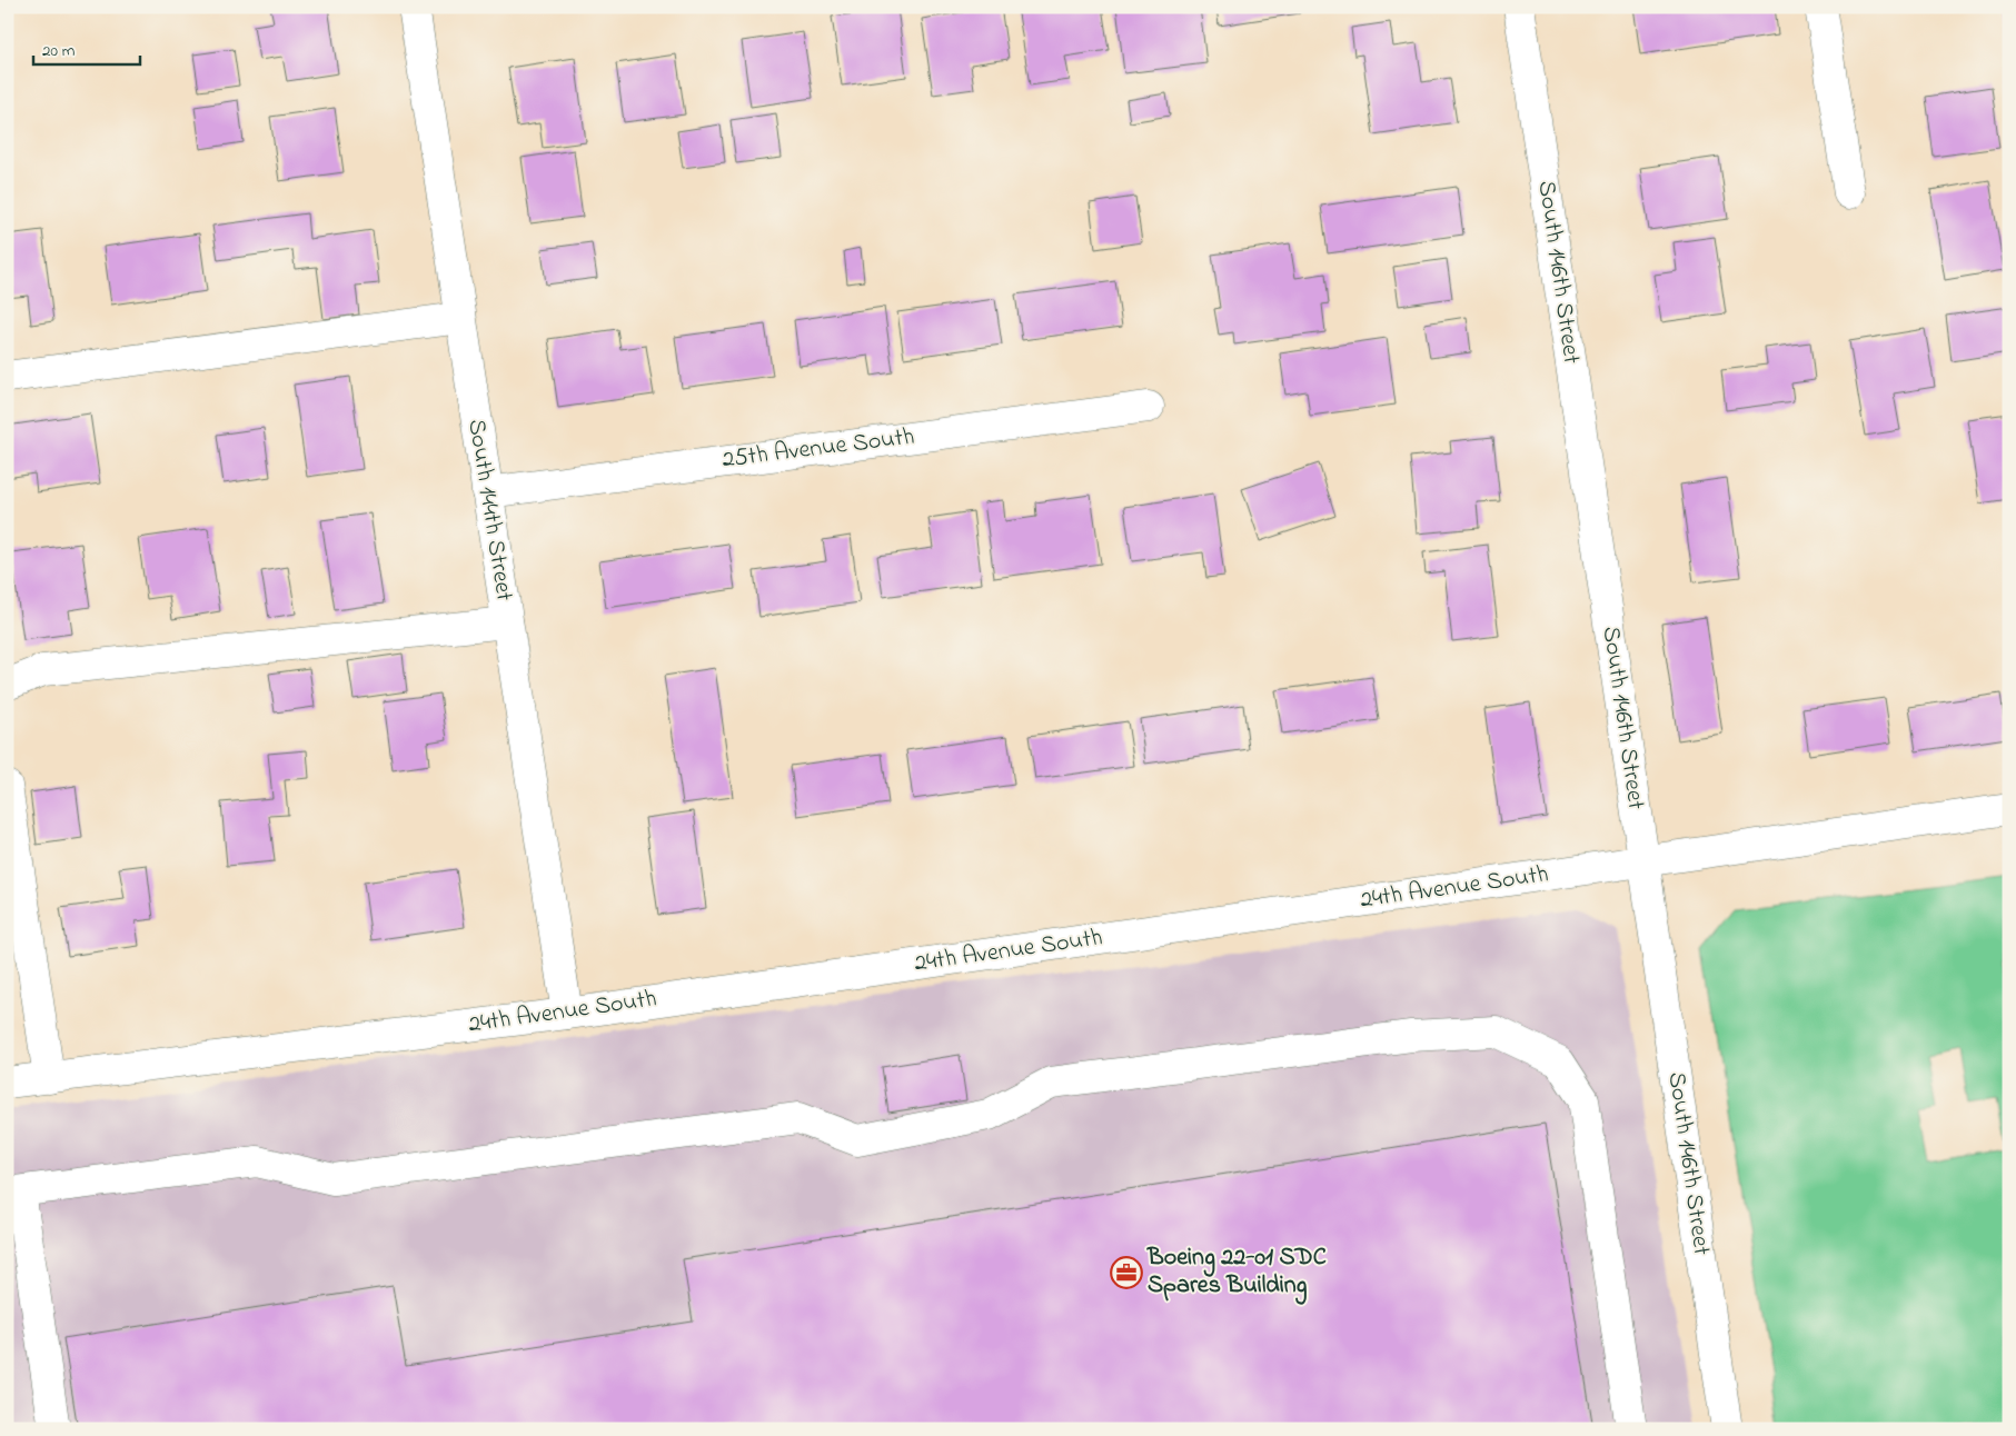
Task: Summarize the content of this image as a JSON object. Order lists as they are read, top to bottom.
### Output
{
  "streets": {
    "street": [
      "South 146th Street",
      "25th Avenue South",
      "South 144th Street",
      "24th Avenue South"
    ]
  },
  "crossings": [
    ["South 146th Street", "24th Avenue South"],
    ["25th Avenue South", "South 144th Street"],
    ["South 144th Street", "24th Avenue South"]
  ],
  "places": {
    "office": ["Boeing 22-01 SDC Spares Building"]
  },
  "scale_bar": "20 m"
}
